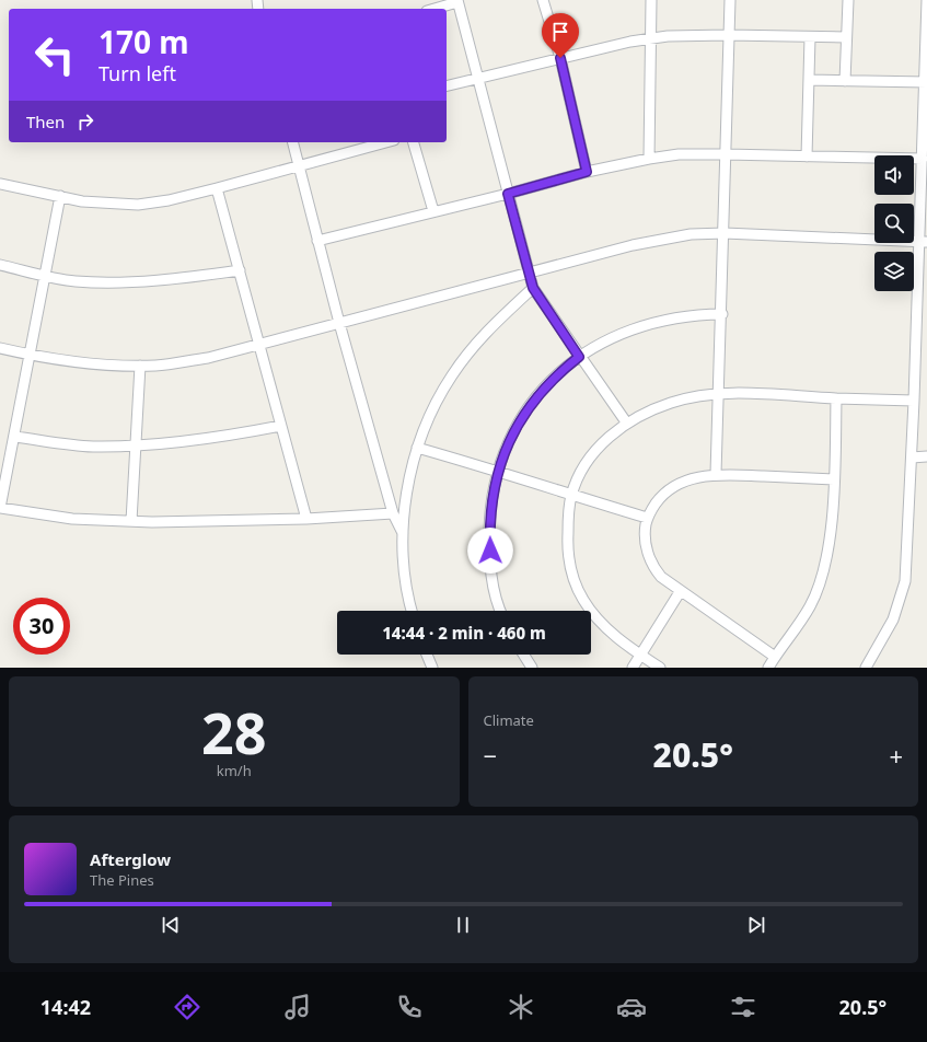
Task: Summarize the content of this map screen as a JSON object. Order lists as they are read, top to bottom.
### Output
{
  "page": {
    "turn": ["170 m", "Turn left"],
    "then": "Then",
    "limit": "30",
    "trip": "14:44 · 2 min · 460 m",
    "tile": [
      ["28", "km/h"],
      "Climate"
    ],
    "heat": ["−", "20.5°", "+"],
    "song": ["Afterglow", "The Pines"],
    "tabs": ["14:42", "20.5°"]
  }
}
